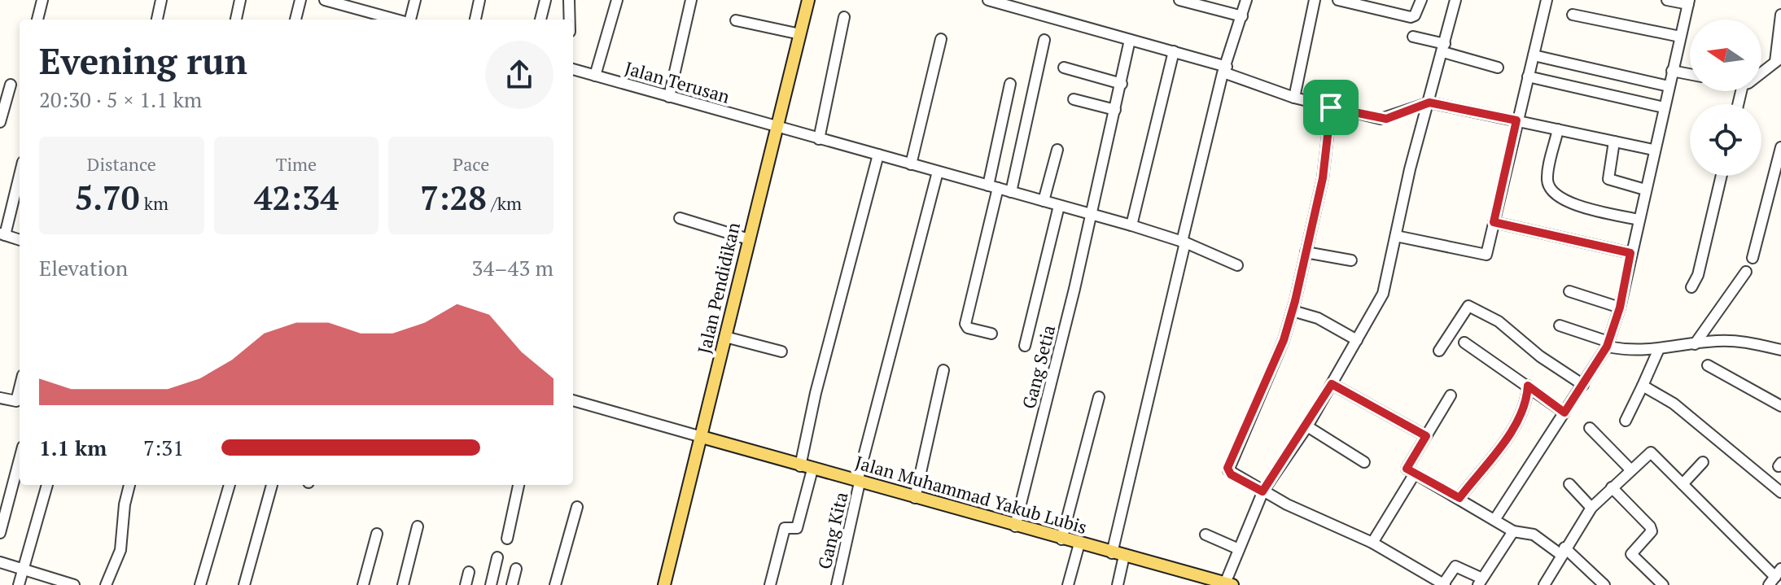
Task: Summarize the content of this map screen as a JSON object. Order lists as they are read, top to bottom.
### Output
{
  "streets": {
    "main road": ["Jalan Pendidikan", "Jalan Muhammad Yakub Lubis"],
    "street": ["Jalan Terusan", "Gang Setia", "Gang Kita"]
  },
  "crossings": [
    ["Jalan Terusan", "Jalan Pendidikan"],
    ["Jalan Terusan", "Gang Setia"],
    ["Jalan Terusan", "Gang Kita"],
    ["Jalan Pendidikan", "Jalan Muhammad Yakub Lubis"],
    ["Gang Setia", "Jalan Muhammad Yakub Lubis"],
    ["Jalan Muhammad Yakub Lubis", "Gang Kita"]
  ],
  "north": "left",
  "page": {
    "heading": ["Evening run", "20:30 · 5 × 1.1 km"],
    "stats": [
      ["Distance", "5.70 km"],
      ["Time", "42:34"],
      ["Pace", "7:28 /km"]
    ],
    "chart": ["Elevation", "34–43 m"],
    "list": [
      {
        "name": "1.1 km",
        "note": "7:31"
      }
    ]
  }
}
